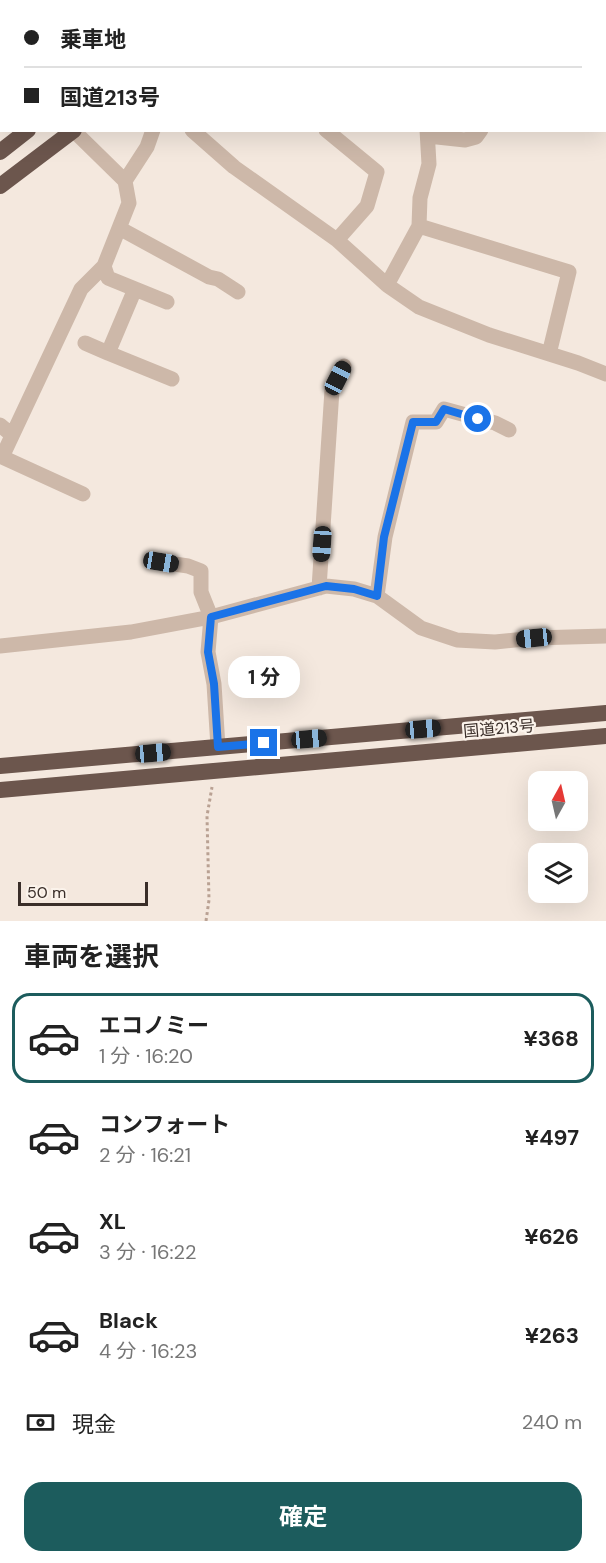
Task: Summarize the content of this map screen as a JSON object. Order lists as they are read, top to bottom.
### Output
{
  "streets": {
    "highway": ["国道213号"]
  },
  "scale_bar": "50 m",
  "north": "top",
  "page": {
    "banner": ["乗車地", "国道213号"],
    "bubble": "1 分",
    "scale": "50 m",
    "heading": "車両を選択",
    "list": [
      {
        "name": "エコノミー",
        "note": "1 分 · 16:20",
        "value": "¥368"
      },
      {
        "name": "コンフォート",
        "note": "2 分 · 16:21",
        "value": "¥497"
      },
      {
        "name": "XL",
        "note": "3 分 · 16:22",
        "value": "¥626"
      },
      {
        "name": "Black",
        "note": "4 分 · 16:23",
        "value": "¥263"
      }
    ],
    "pay": ["現金", "240 m"],
    "buttons": "確定"
  }
}
